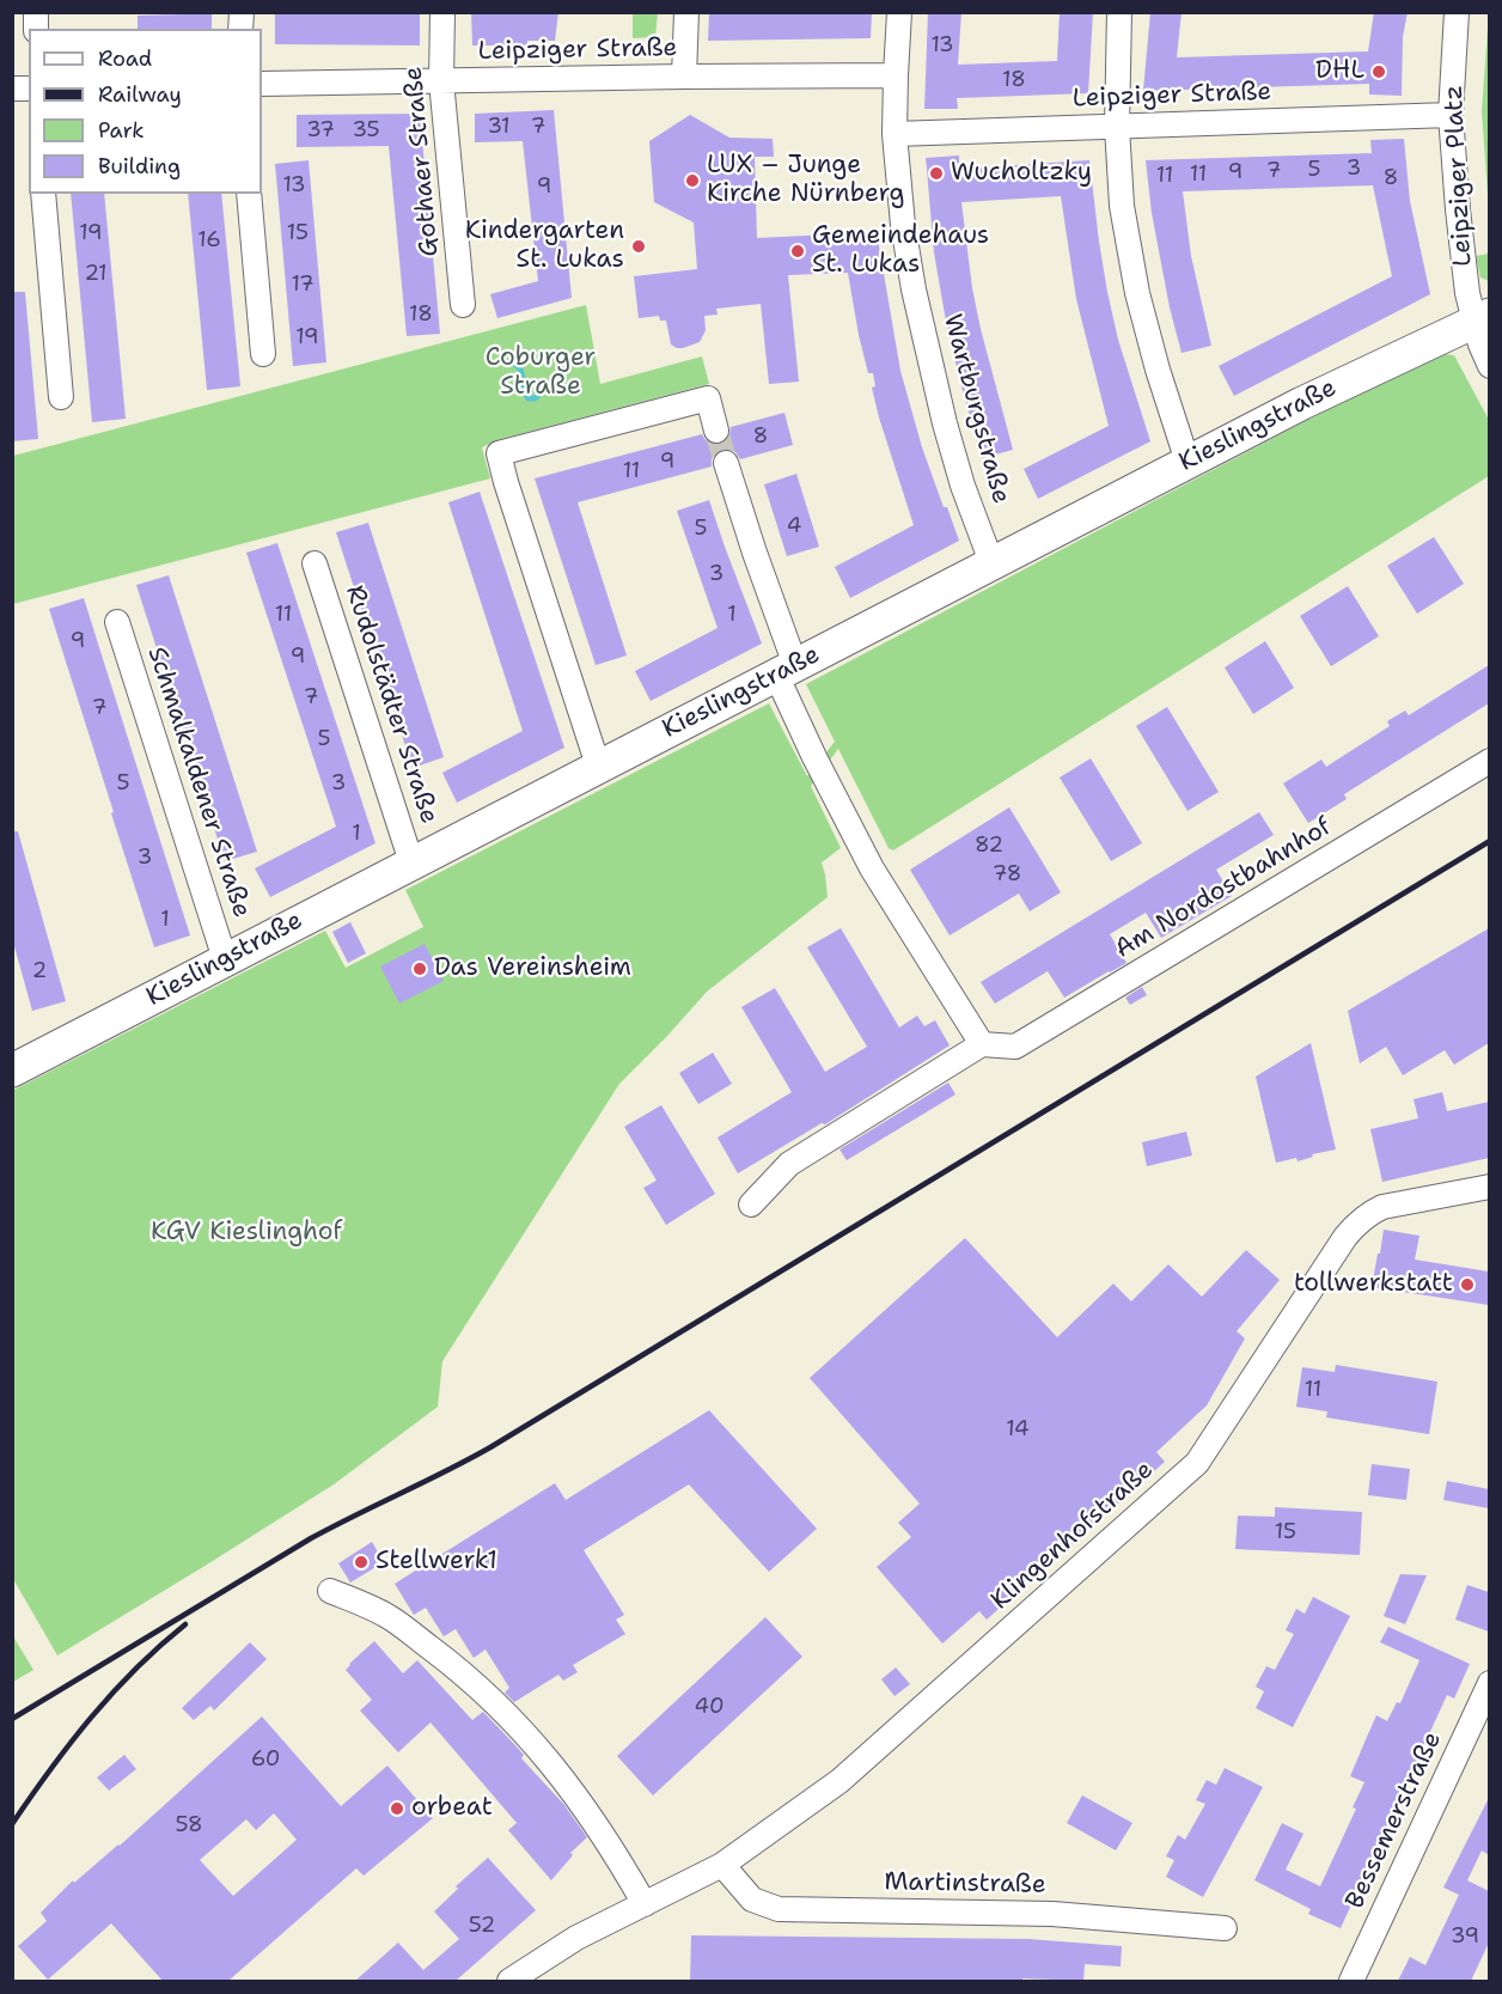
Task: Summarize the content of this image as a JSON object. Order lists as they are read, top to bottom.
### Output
{
  "streets": {
    "street": [
      "Leipziger Straße",
      "Gothaer Straße",
      "Leipziger Platz",
      "Wartburgstraße",
      "Kieslingstraße",
      "Rudolstädter Straße",
      "Schmalkaldener Straße",
      "Am Nordostbahnhof",
      "Klingenhofstraße",
      "Bessemerstraße",
      "Martinstraße"
    ]
  },
  "crossings": [
    ["Leipziger Straße", "Gothaer Straße"],
    ["Leipziger Straße", "Leipziger Platz"],
    ["Leipziger Straße", "Wartburgstraße"],
    ["Leipziger Platz", "Kieslingstraße"],
    ["Wartburgstraße", "Kieslingstraße"],
    ["Kieslingstraße", "Rudolstädter Straße"],
    ["Kieslingstraße", "Schmalkaldener Straße"],
    ["Klingenhofstraße", "Martinstraße"]
  ],
  "parks": ["Coburger Straße", "KGV Kieslinghof"],
  "places": [
    "DHL",
    "Wucholtzky",
    "LUX – Junge Kirche Nürnberg",
    "Kindergarten St. Lukas",
    "Gemeindehaus St. Lukas",
    "Das Vereinsheim",
    "tollwerkstatt",
    "Stellwerk1",
    "orbeat"
  ],
  "house_numbers": [
    "13",
    "18",
    "31",
    "7",
    "37",
    "35",
    "3",
    "5",
    "7",
    "9",
    "11",
    "11",
    "8",
    "13",
    "9",
    "19",
    "15",
    "16",
    "21",
    "17",
    "18",
    "19",
    "8",
    "9",
    "11",
    "4",
    "5",
    "3",
    "11",
    "1",
    "9",
    "9",
    "7",
    "7",
    "5",
    "5",
    "3",
    "1",
    "82",
    "3",
    "78",
    "1",
    "2",
    "11",
    "14",
    "15",
    "40",
    "60",
    "58",
    "52",
    "39"
  ],
  "legend": [
    "Road",
    "Railway",
    "Park",
    "Building"
  ]
}
